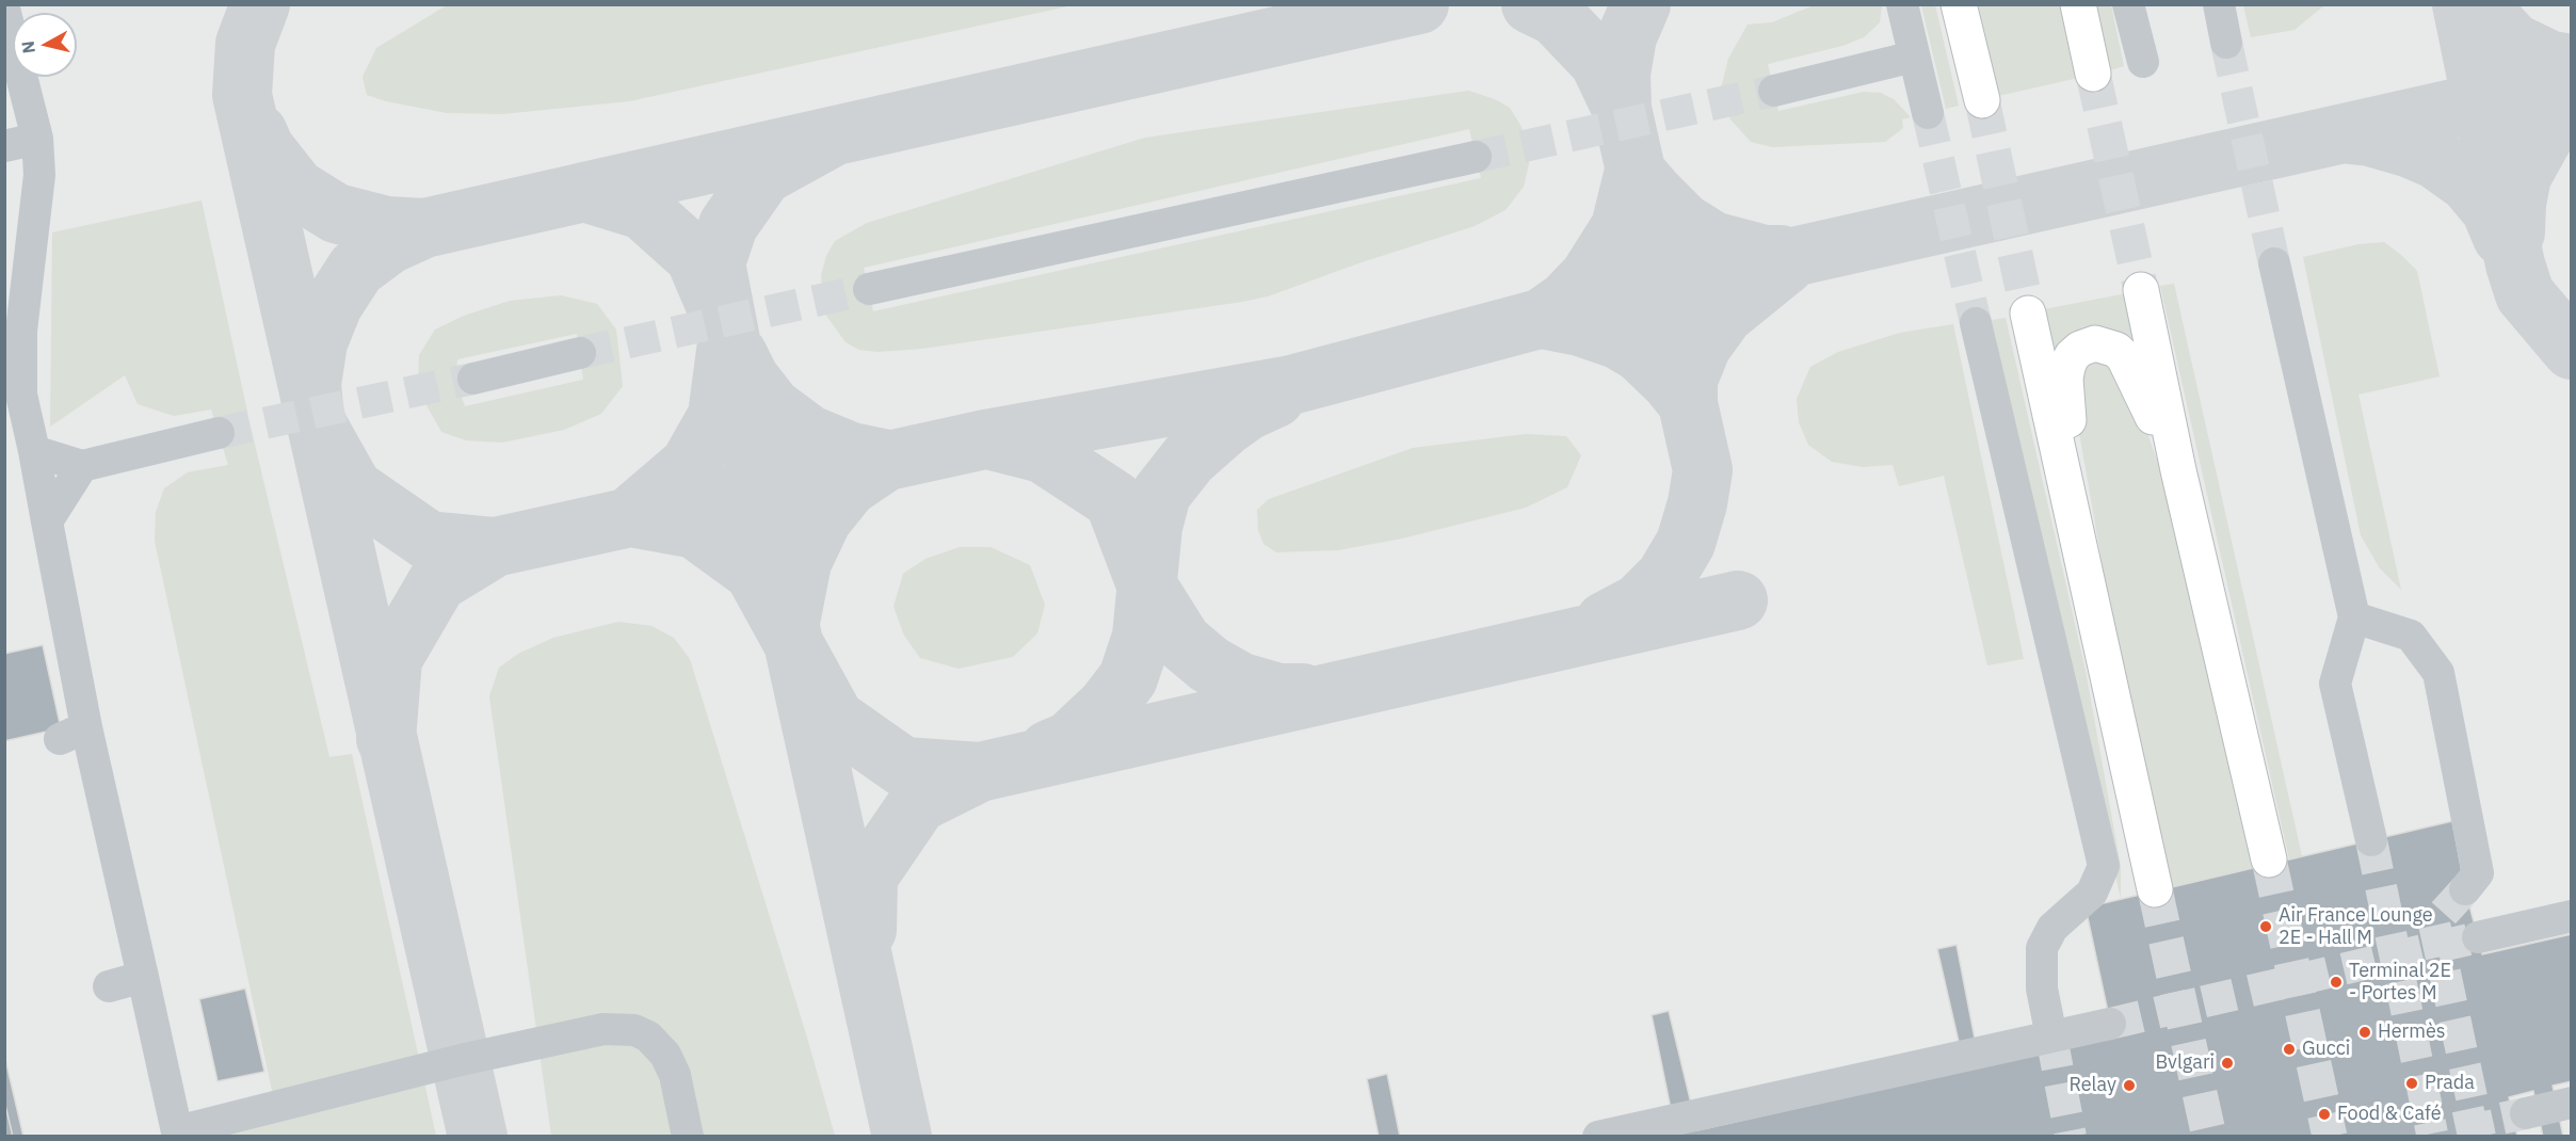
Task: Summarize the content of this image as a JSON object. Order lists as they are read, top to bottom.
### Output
{
  "places": [
    "Air France Lounge 2E - Hall M",
    "Terminal 2E - Portes M",
    "Hermès",
    "Gucci",
    "Bvlgari",
    "Prada",
    "Relay",
    "Food & Café"
  ],
  "north": "left"
}
